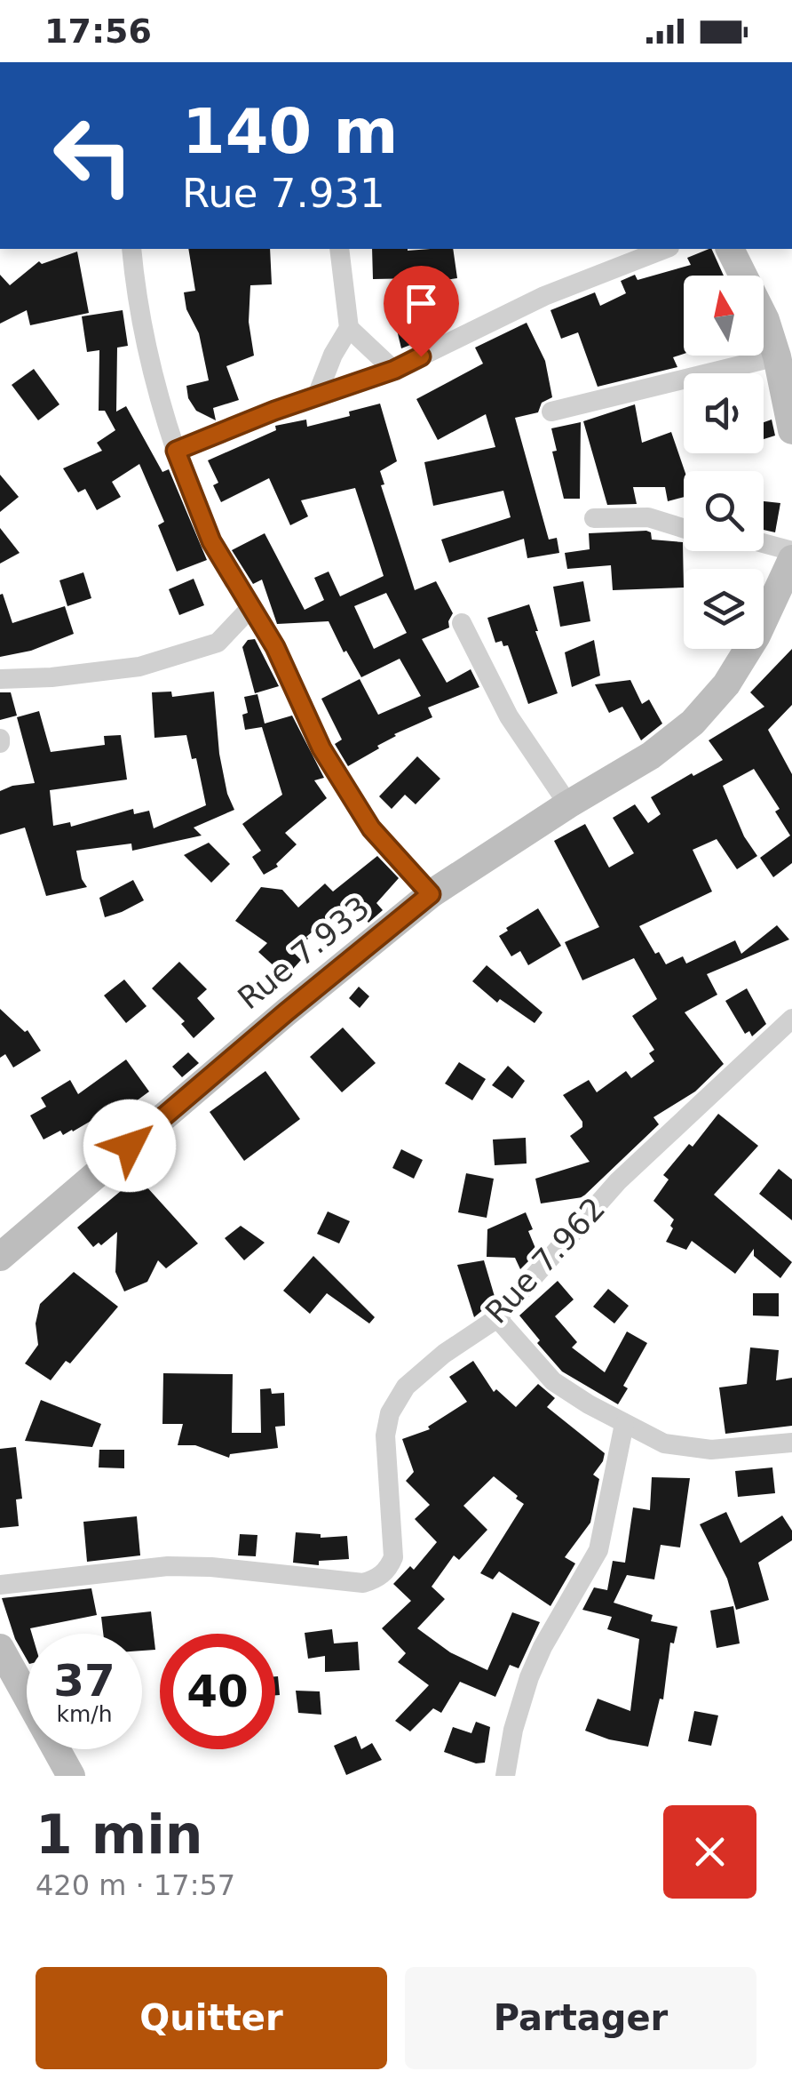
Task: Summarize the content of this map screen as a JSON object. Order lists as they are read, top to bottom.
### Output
{
  "streets": {
    "street": ["Rue 7.933", "Rue 7.962"]
  },
  "north": "top",
  "page": {
    "status": "17:56",
    "turn": ["140 m", "Rue 7.931"],
    "speed": "37 km/h",
    "limit": "40",
    "heading": ["1 min", "420 m · 17:57"],
    "buttons": ["Quitter", "Partager"]
  }
}
